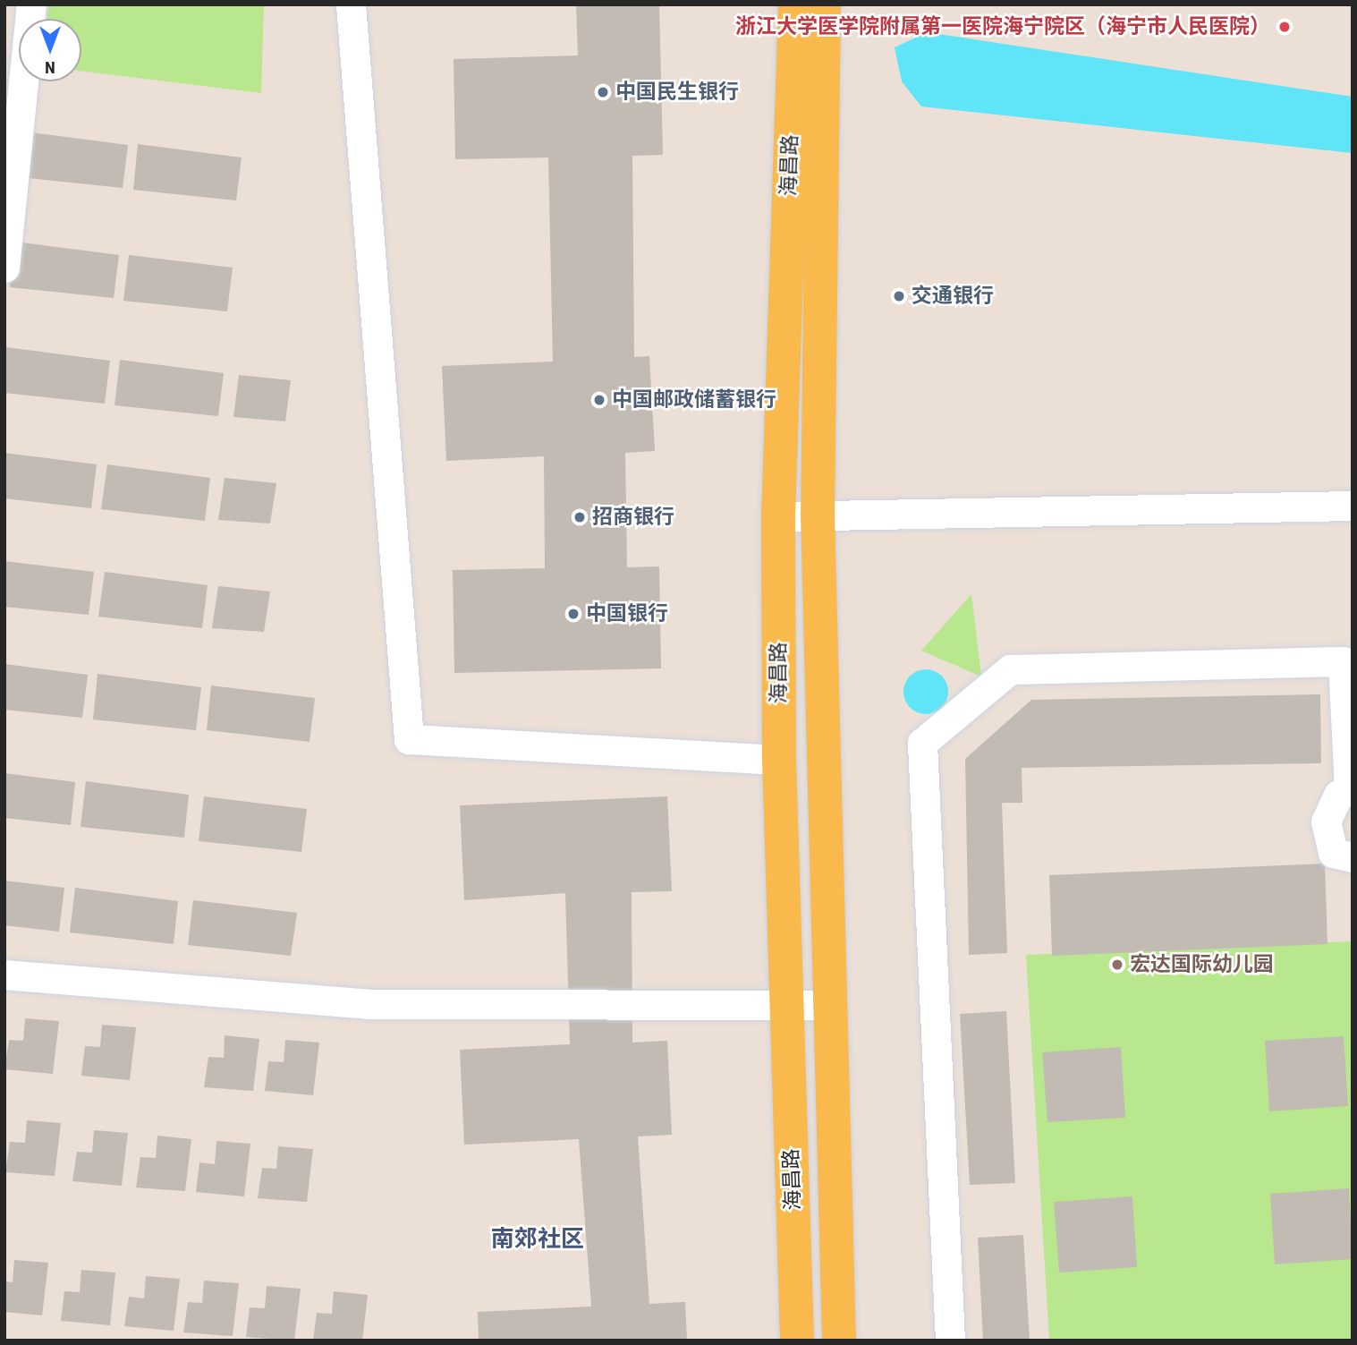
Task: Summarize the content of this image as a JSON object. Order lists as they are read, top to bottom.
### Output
{
  "streets": {
    "main road": ["海昌路"]
  },
  "districts": ["南郊社区"],
  "places": [
    "浙江大学医学院附属第一医院海宁院区（海宁市人民医院）",
    "中国民生银行",
    "交通银行",
    "中国邮政储蓄银行",
    "招商银行",
    "中国银行",
    "宏达国际幼儿园"
  ],
  "north": "bottom"
}
